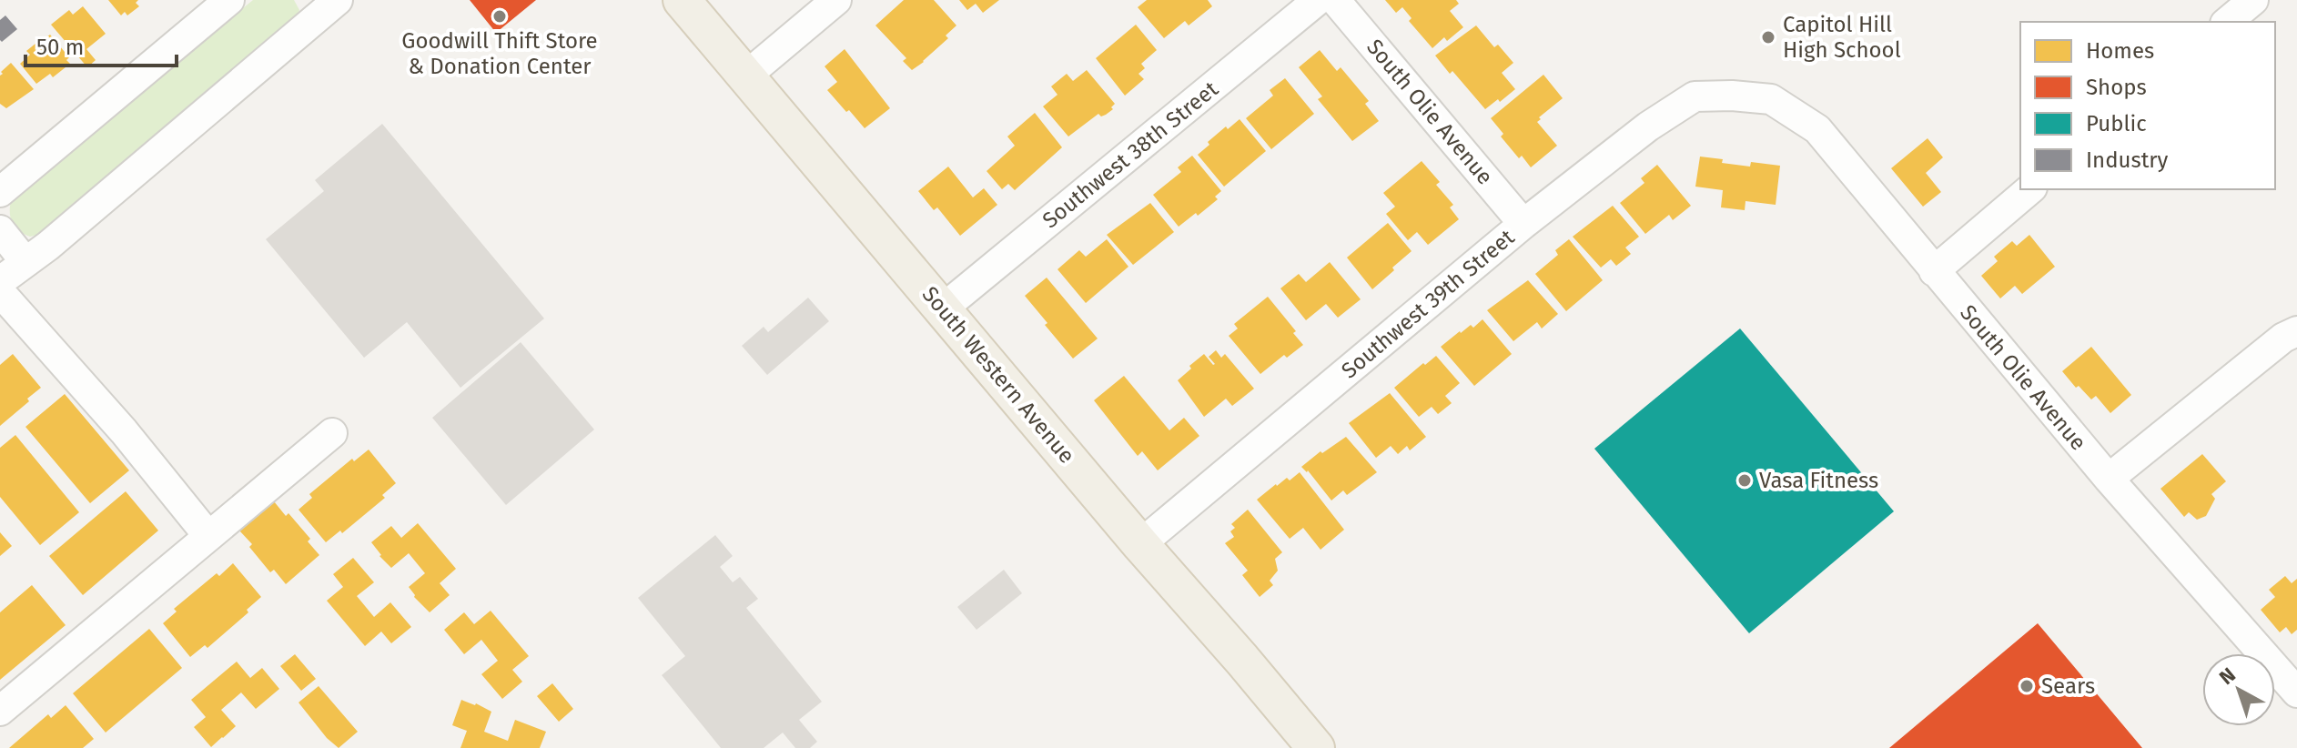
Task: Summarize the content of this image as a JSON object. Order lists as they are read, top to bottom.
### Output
{
  "streets": {
    "main road": ["South Western Avenue"],
    "street": ["South Olie Avenue", "Southwest 38th Street", "Southwest 39th Street"]
  },
  "crossings": [
    ["South Olie Avenue", "Southwest 39th Street"],
    ["Southwest 38th Street", "South Western Avenue"],
    ["Southwest 39th Street", "South Western Avenue"]
  ],
  "places": [
    "Goodwill Thift Store & Donation Center",
    "Capitol Hill High School",
    "Vasa Fitness",
    "Sears"
  ],
  "legend": [
    "Homes",
    "Shops",
    "Public",
    "Industry"
  ],
  "scale_bar": "50 m",
  "north": "top left"
}
